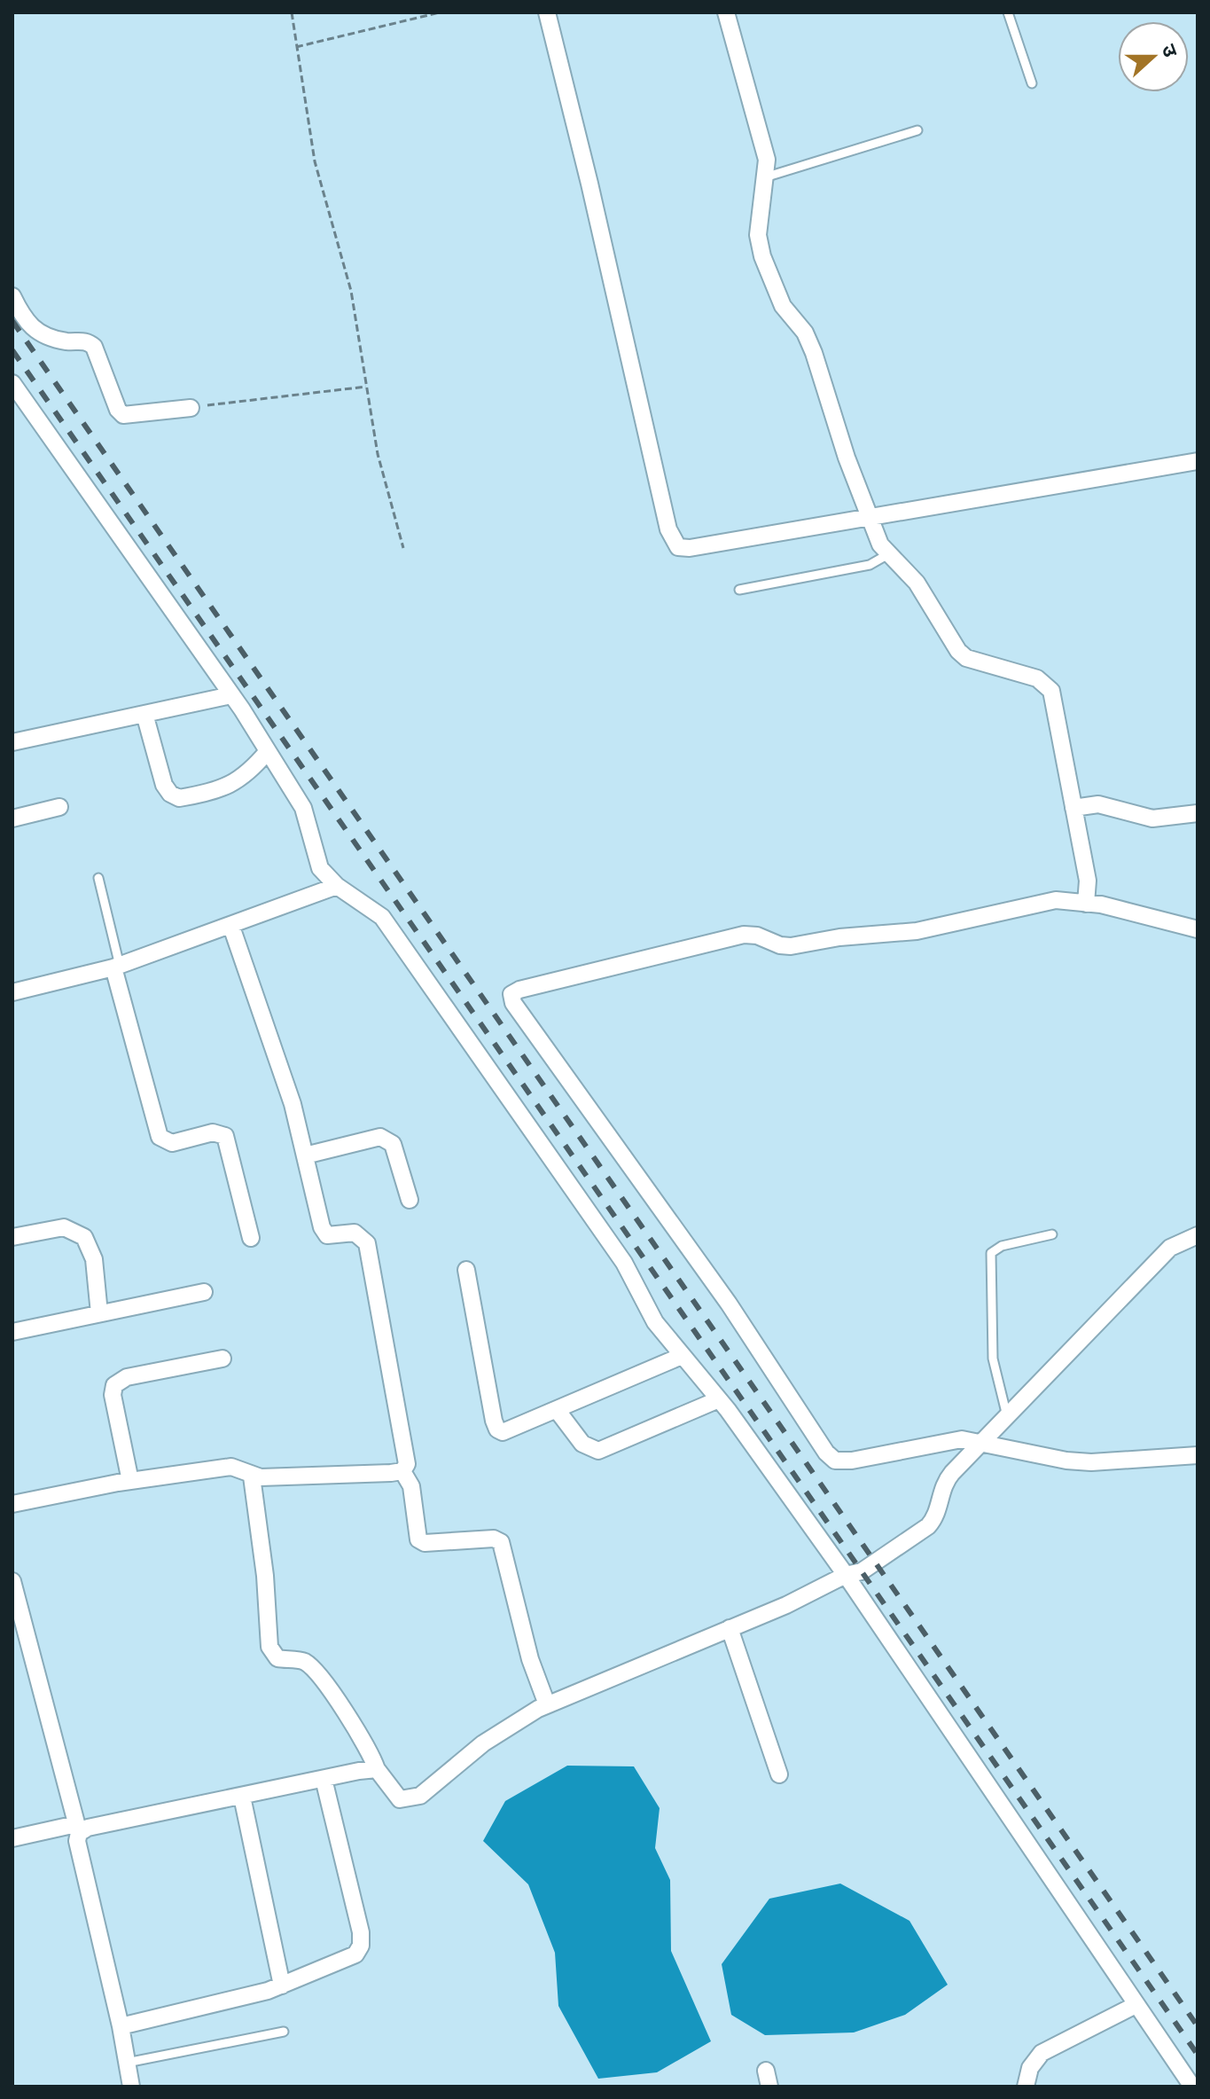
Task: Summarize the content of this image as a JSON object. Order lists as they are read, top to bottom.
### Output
{
  "north": "right"
}
